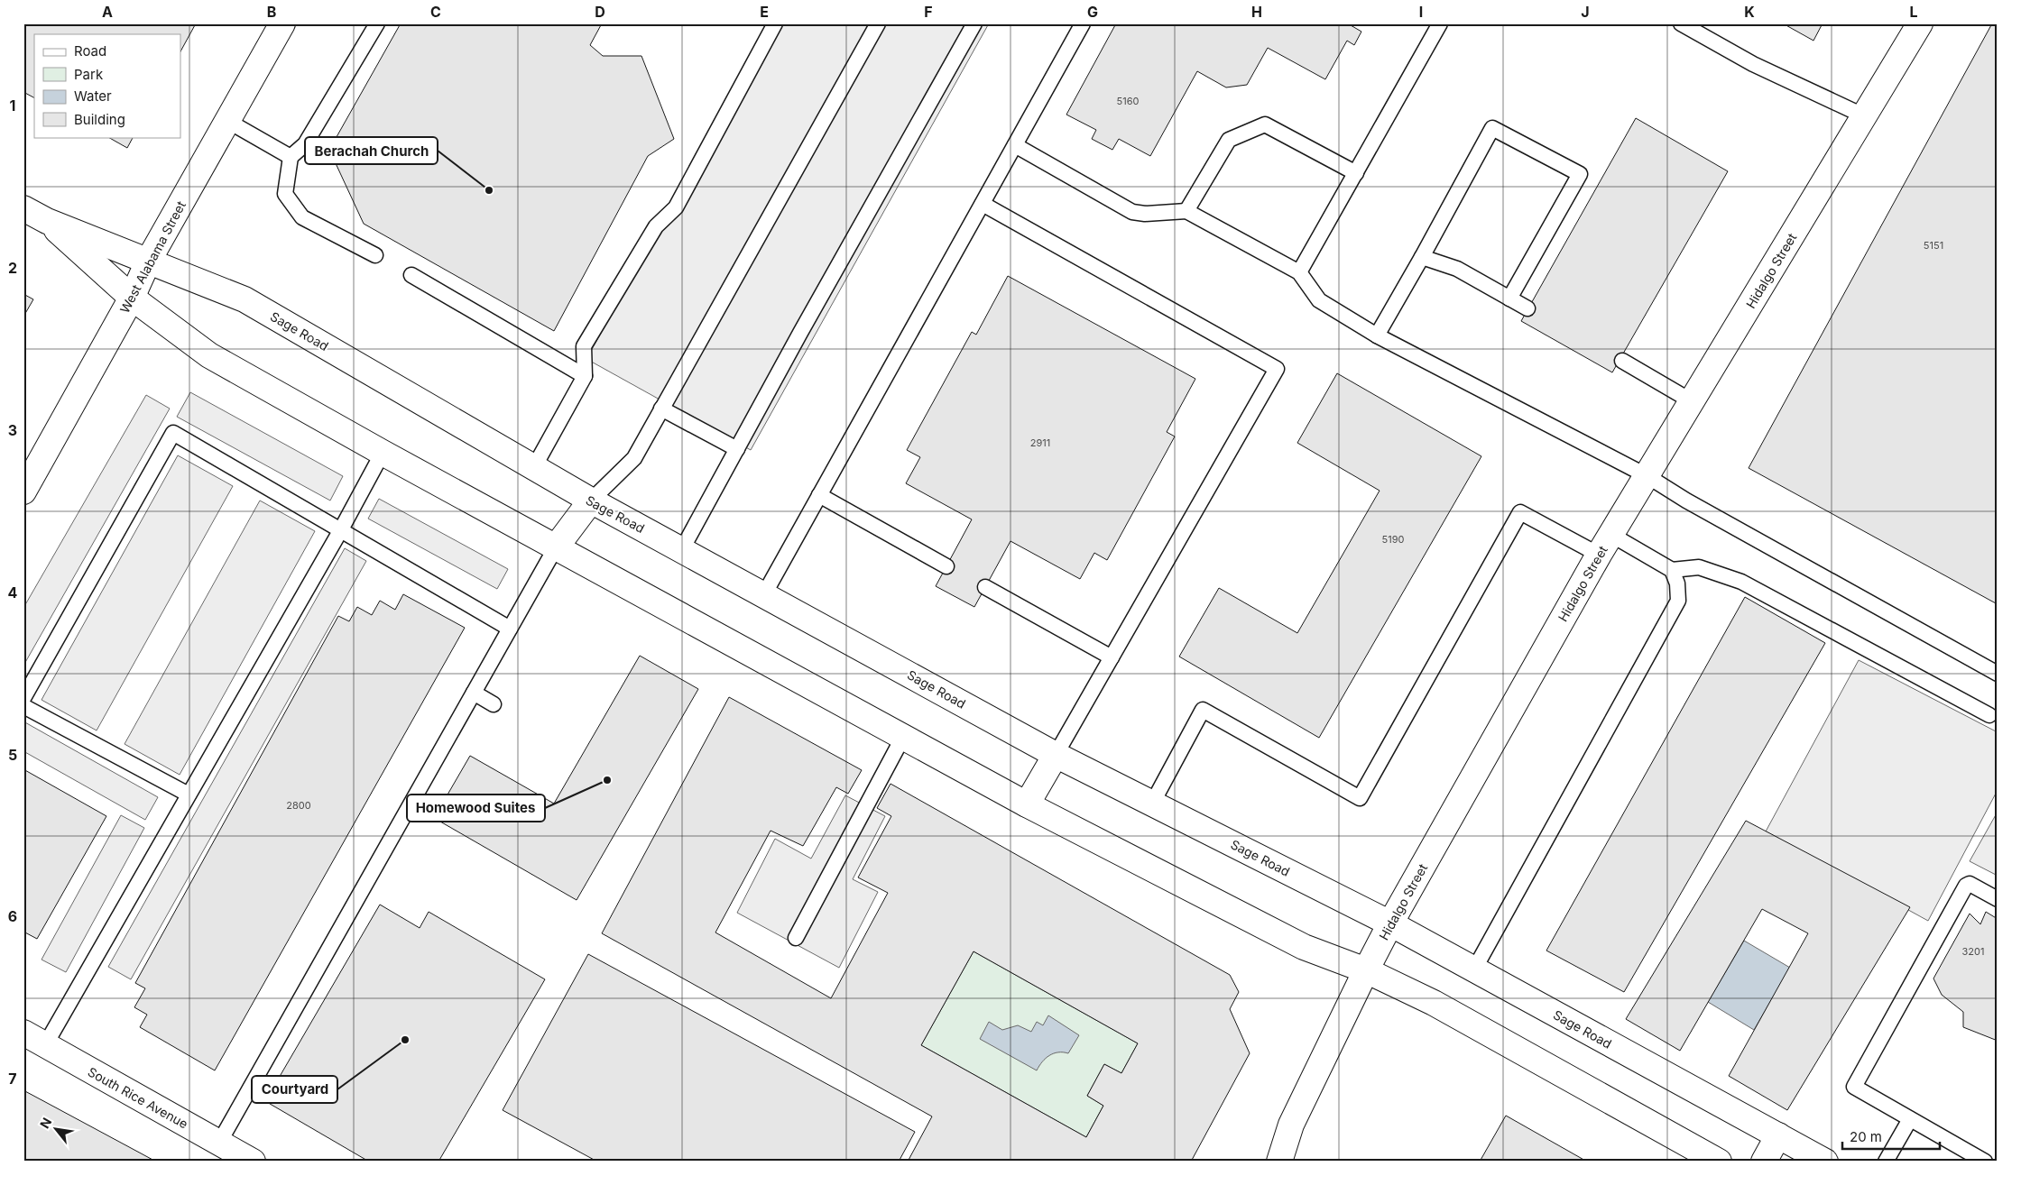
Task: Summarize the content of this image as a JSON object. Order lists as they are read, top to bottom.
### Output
{
  "streets": {
    "main road": [
      "West Alabama Street",
      "Hidalgo Street",
      "Sage Road",
      "South Rice Avenue"
    ]
  },
  "crossings": [
    ["West Alabama Street", "Sage Road"],
    ["Hidalgo Street", "Sage Road"]
  ],
  "places": ["Berachah Church", "Homewood Suites", "Courtyard"],
  "house_numbers": [
    "5160",
    "5151",
    "2911",
    "5190",
    "2800",
    "3201"
  ],
  "legend": [
    "Road",
    "Park",
    "Water",
    "Building"
  ],
  "scale_bar": "20 m",
  "north": "top left",
  "grid": {
    "columns": [
      "A",
      "B",
      "C",
      "D",
      "E",
      "F",
      "G",
      "H",
      "I",
      "J",
      "K",
      "L"
    ],
    "rows": [
      "1",
      "2",
      "3",
      "4",
      "5",
      "6",
      "7"
    ]
  }
}
